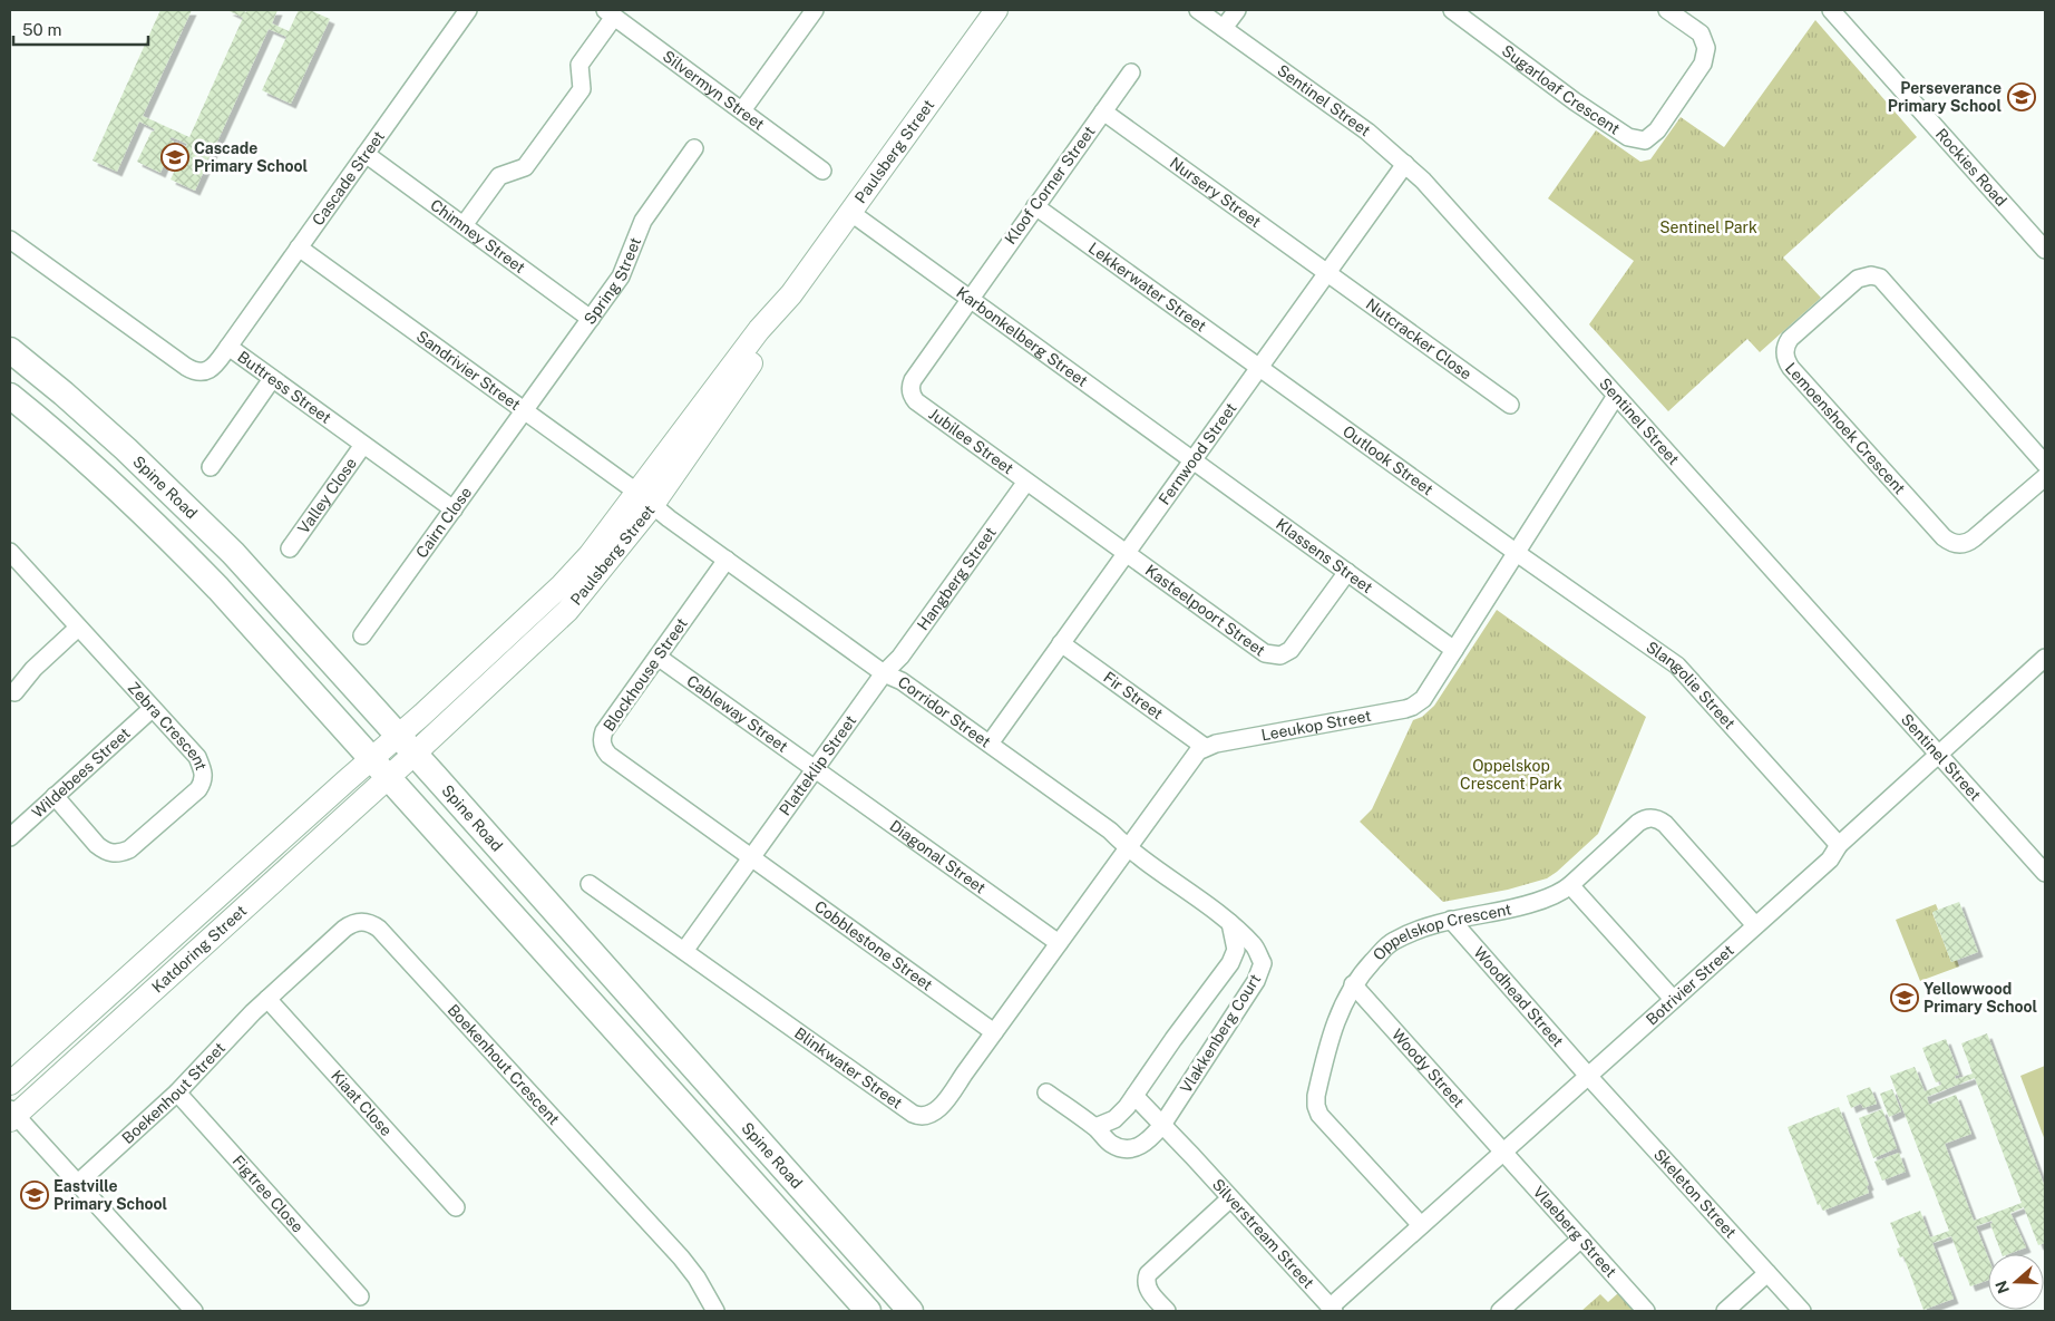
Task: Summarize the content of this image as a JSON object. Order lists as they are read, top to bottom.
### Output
{
  "streets": {
    "main road": ["Spine Road"],
    "street": [
      "Sugarloaf Crescent",
      "Silvermyn Street",
      "Sentinel Street",
      "Paulsberg Street",
      "Rockies Road",
      "Cascade Street",
      "Kloof Corner Street",
      "Nursery Street",
      "Chimney Street",
      "Spring Street",
      "Lekkerwater Street",
      "Karbonkelberg Street",
      "Nutcracker Close",
      "Sandrivier Street",
      "Buttress Street",
      "Lemoenshoek Crescent",
      "Jubilee Street",
      "Fernwood Street",
      "Outlook Street",
      "Valley Close",
      "Cairn Close",
      "Klassens Street",
      "Hangberg Street",
      "Kasteelpoort Street",
      "Blockhouse Street",
      "Slangolie Street",
      "Fir Street",
      "Corridor Street",
      "Cableway Street",
      "Leeukop Street",
      "Zebra Crescent",
      "Platteklip Street",
      "Wildebees Street",
      "Diagonal Street",
      "Oppelskop Crescent",
      "Cobblestone Street",
      "Katdoring Street",
      "Botrivier Street",
      "Woodhead Street",
      "Vlakkenberg Court",
      "Boekenhout Crescent",
      "Blinkwater Street",
      "Woody Street",
      "Boekenhout Street",
      "Kiaat Close",
      "Skeleton Street",
      "Figtree Close",
      "Vlaeberg Street",
      "Silverstream Street"
    ]
  },
  "crossings": [
    ["Sentinel Street", "Fernwood Street"],
    ["Sentinel Street", "Leeukop Street"],
    ["Sentinel Street", "Botrivier Street"],
    ["Paulsberg Street", "Karbonkelberg Street"],
    ["Paulsberg Street", "Sandrivier Street"],
    ["Paulsberg Street", "Spine Road"],
    ["Paulsberg Street", "Corridor Street"],
    ["Paulsberg Street", "Katdoring Street"],
    ["Cascade Street", "Chimney Street"],
    ["Cascade Street", "Sandrivier Street"],
    ["Cascade Street", "Buttress Street"],
    ["Kloof Corner Street", "Nursery Street"],
    ["Kloof Corner Street", "Lekkerwater Street"],
    ["Kloof Corner Street", "Karbonkelberg Street"],
    ["Kloof Corner Street", "Jubilee Street"],
    ["Nursery Street", "Nutcracker Close"],
    ["Nursery Street", "Fernwood Street"],
    ["Chimney Street", "Spring Street"],
    ["Spring Street", "Sandrivier Street"],
    ["Spring Street", "Cairn Close"],
    ["Lekkerwater Street", "Fernwood Street"],
    ["Lekkerwater Street", "Outlook Street"],
    ["Karbonkelberg Street", "Jubilee Street"],
    ["Karbonkelberg Street", "Fernwood Street"],
    ["Karbonkelberg Street", "Klassens Street"],
    ["Nutcracker Close", "Fernwood Street"],
    ["Sandrivier Street", "Cairn Close"],
    ["Sandrivier Street", "Corridor Street"],
    ["Buttress Street", "Valley Close"],
    ["Buttress Street", "Cairn Close"],
    ["Jubilee Street", "Fernwood Street"],
    ["Jubilee Street", "Hangberg Street"],
    ["Jubilee Street", "Kasteelpoort Street"],
    ["Fernwood Street", "Outlook Street"],
    ["Fernwood Street", "Klassens Street"],
    ["Fernwood Street", "Kasteelpoort Street"],
    ["Fernwood Street", "Fir Street"],
    ["Fernwood Street", "Corridor Street"],
    ["Outlook Street", "Slangolie Street"],
    ["Outlook Street", "Leeukop Street"],
    ["Klassens Street", "Kasteelpoort Street"],
    ["Klassens Street", "Leeukop Street"],
    ["Hangberg Street", "Corridor Street"],
    ["Hangberg Street", "Platteklip Street"],
    ["Blockhouse Street", "Corridor Street"],
    ["Blockhouse Street", "Cableway Street"],
    ["Blockhouse Street", "Platteklip Street"],
    ["Blockhouse Street", "Cobblestone Street"],
    ["Slangolie Street", "Leeukop Street"],
    ["Slangolie Street", "Botrivier Street"],
    ["Fir Street", "Leeukop Street"],
    ["Corridor Street", "Platteklip Street"],
    ["Corridor Street", "Vlakkenberg Court"],
    ["Cableway Street", "Platteklip Street"],
    ["Cableway Street", "Diagonal Street"],
    ["Zebra Crescent", "Wildebees Street"],
    ["Platteklip Street", "Diagonal Street"],
    ["Platteklip Street", "Cobblestone Street"],
    ["Oppelskop Crescent", "Botrivier Street"],
    ["Oppelskop Crescent", "Woodhead Street"],
    ["Oppelskop Crescent", "Woody Street"],
    ["Cobblestone Street", "Blinkwater Street"],
    ["Botrivier Street", "Woodhead Street"],
    ["Botrivier Street", "Woody Street"],
    ["Botrivier Street", "Skeleton Street"],
    ["Botrivier Street", "Vlaeberg Street"],
    ["Botrivier Street", "Silverstream Street"],
    ["Woodhead Street", "Skeleton Street"],
    ["Vlakkenberg Court", "Silverstream Street"],
    ["Boekenhout Crescent", "Boekenhout Street"],
    ["Boekenhout Crescent", "Kiaat Close"],
    ["Woody Street", "Vlaeberg Street"],
    ["Boekenhout Street", "Kiaat Close"],
    ["Boekenhout Street", "Figtree Close"]
  ],
  "parks": ["Sentinel Park", "Oppelskop Crescent Park"],
  "places": {
    "school or university": [
      "Perseverance Primary School",
      "Cascade Primary School",
      "Yellowwood Primary School",
      "Eastville Primary School"
    ]
  },
  "scale_bar": "50 m",
  "north": "left"
}
